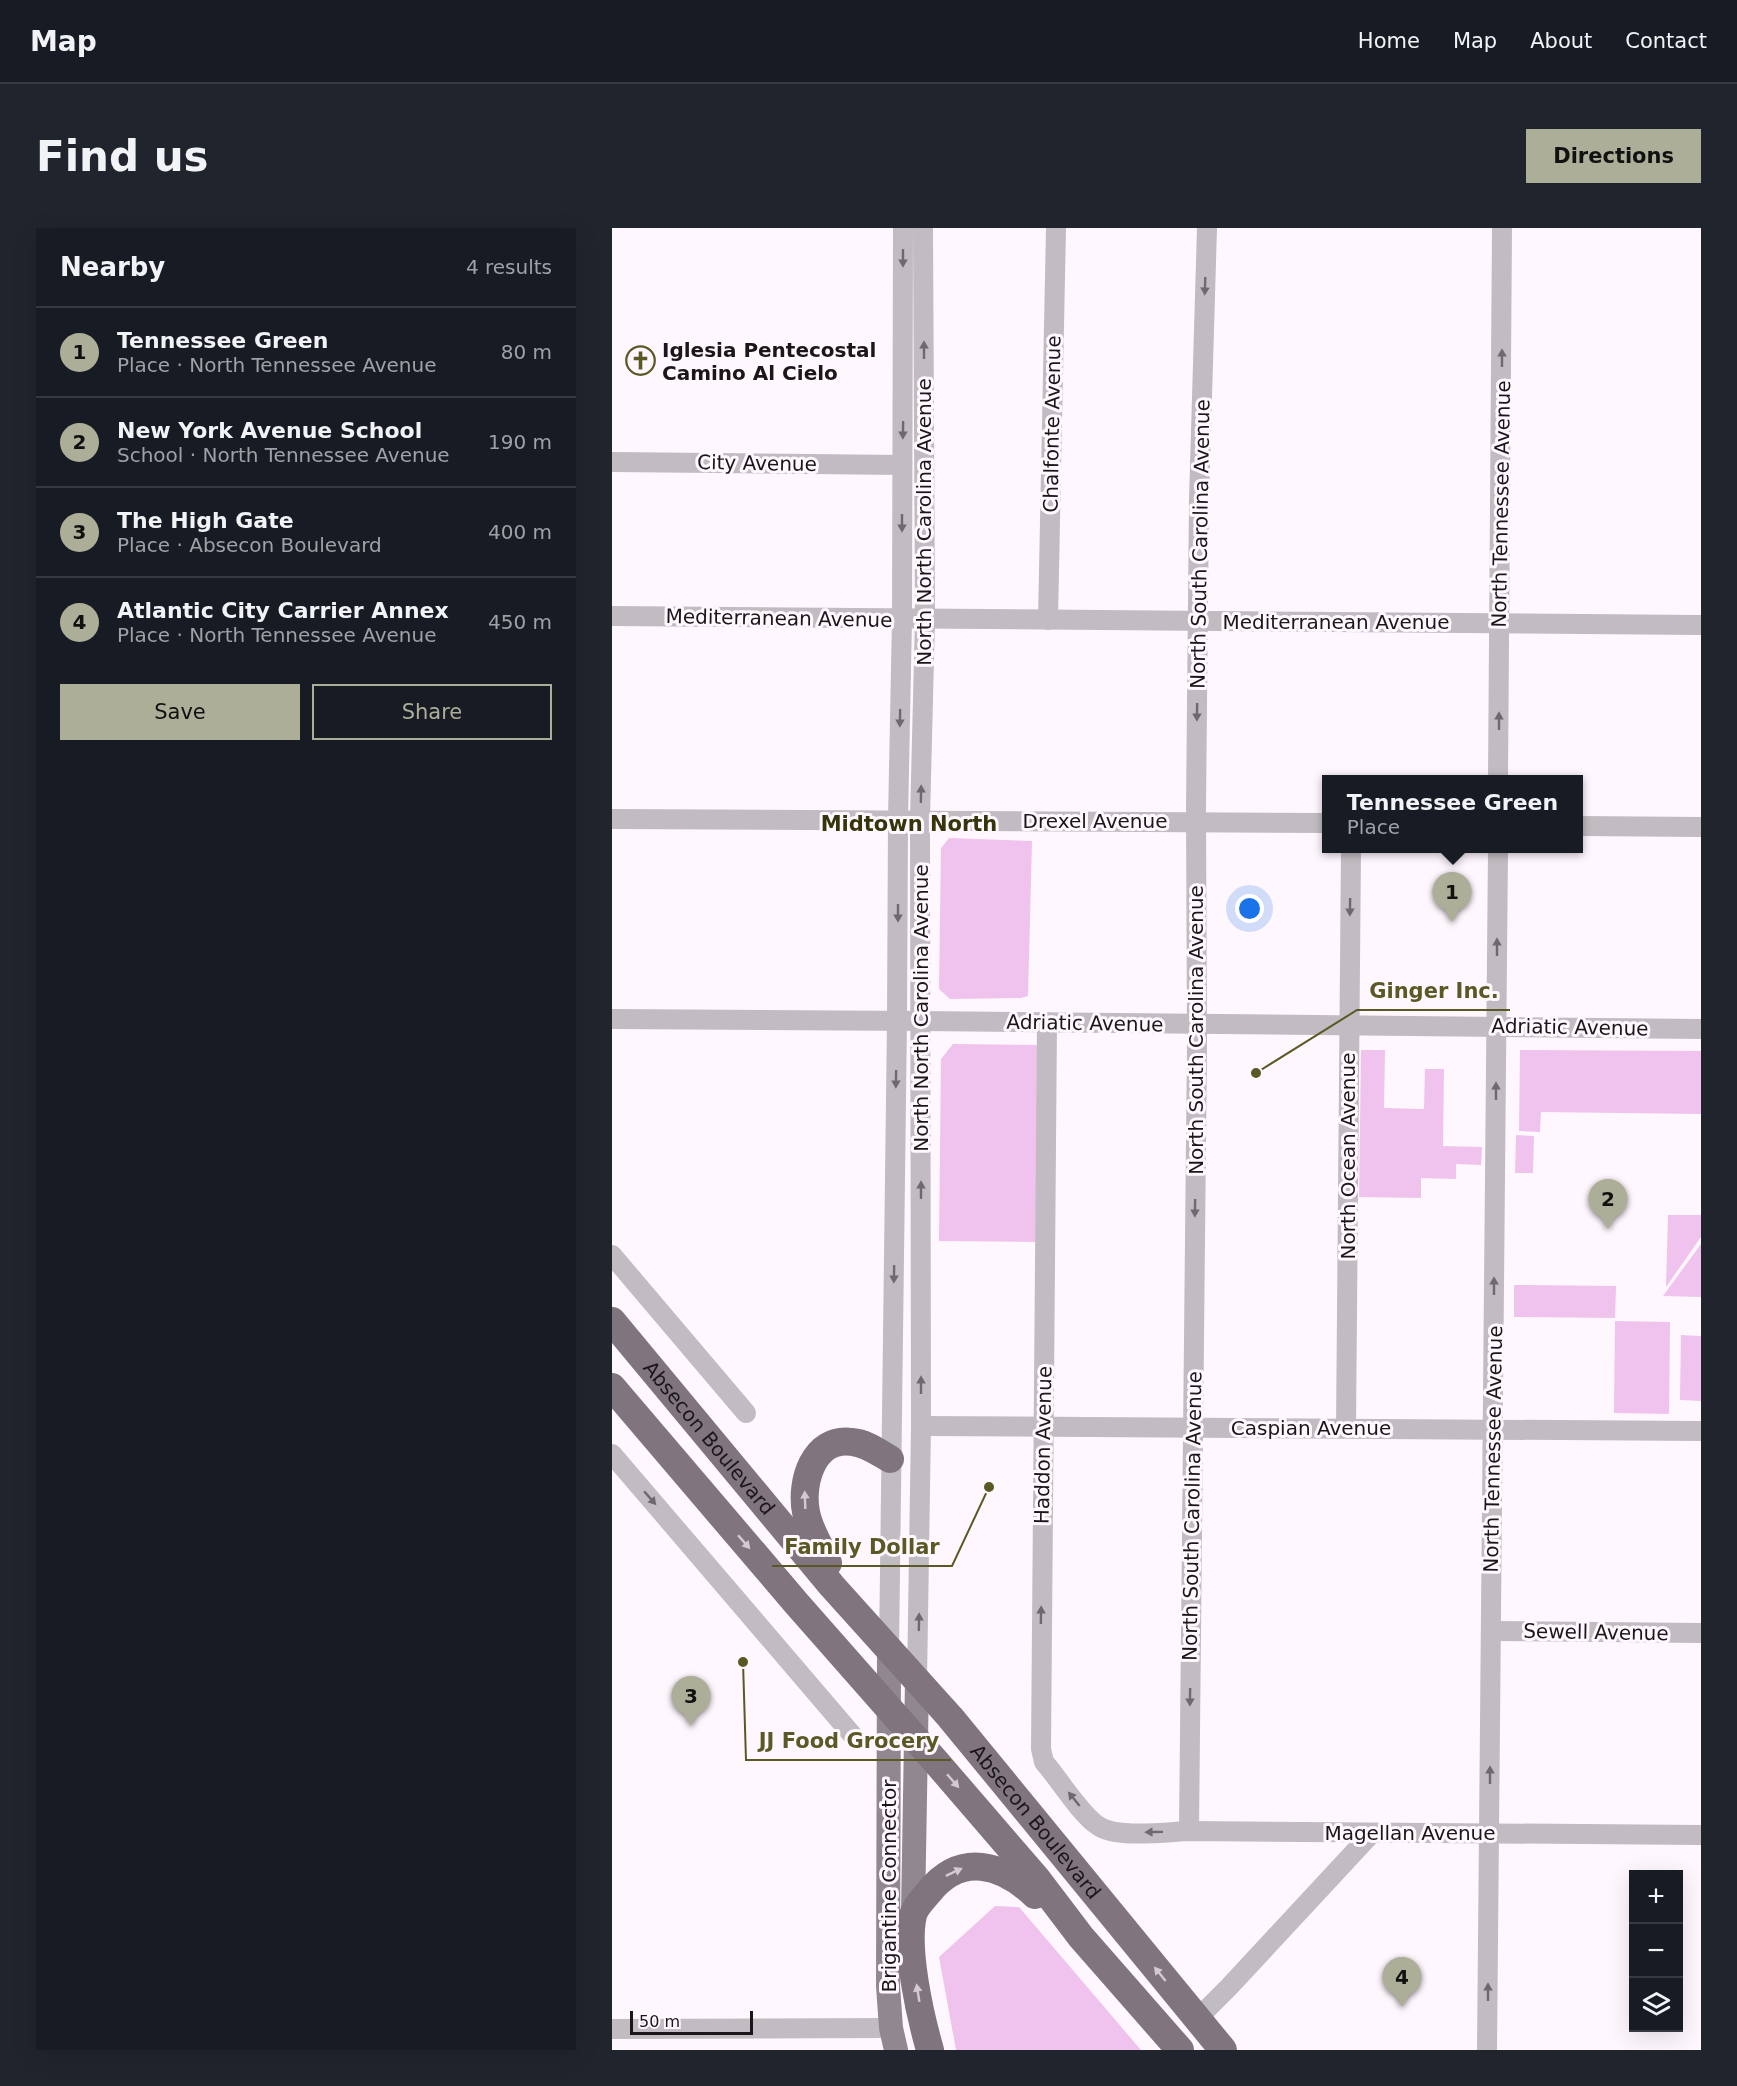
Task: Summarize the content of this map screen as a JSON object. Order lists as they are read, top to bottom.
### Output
{
  "streets": {
    "highway": ["Absecon Boulevard", "Brigantine Connector"],
    "street": [
      "Chalfonte Avenue",
      "City Avenue",
      "North Tennessee Avenue",
      "North North Carolina Avenue",
      "North South Carolina Avenue",
      "Mediterranean Avenue",
      "Drexel Avenue",
      "Adriatic Avenue",
      "North Ocean Avenue",
      "Caspian Avenue",
      "Haddon Avenue",
      "Sewell Avenue",
      "Magellan Avenue"
    ]
  },
  "crossings": [
    ["Chalfonte Avenue", "Mediterranean Avenue"],
    ["City Avenue", "North North Carolina Avenue"],
    ["North Tennessee Avenue", "Mediterranean Avenue"],
    ["North Tennessee Avenue", "Adriatic Avenue"],
    ["North Tennessee Avenue", "Caspian Avenue"],
    ["North Tennessee Avenue", "Sewell Avenue"],
    ["North Tennessee Avenue", "Magellan Avenue"],
    ["North North Carolina Avenue", "Mediterranean Avenue"],
    ["North North Carolina Avenue", "Drexel Avenue"],
    ["North North Carolina Avenue", "Adriatic Avenue"],
    ["North North Carolina Avenue", "Caspian Avenue"],
    ["North North Carolina Avenue", "Absecon Boulevard"],
    ["North North Carolina Avenue", "Brigantine Connector"],
    ["North South Carolina Avenue", "Mediterranean Avenue"],
    ["North South Carolina Avenue", "Drexel Avenue"],
    ["North South Carolina Avenue", "Adriatic Avenue"],
    ["North South Carolina Avenue", "Caspian Avenue"],
    ["North South Carolina Avenue", "Magellan Avenue"],
    ["Adriatic Avenue", "North Ocean Avenue"],
    ["Adriatic Avenue", "Haddon Avenue"],
    ["North Ocean Avenue", "Caspian Avenue"],
    ["Caspian Avenue", "Haddon Avenue"],
    ["Absecon Boulevard", "Brigantine Connector"],
    ["Haddon Avenue", "Magellan Avenue"]
  ],
  "one_way": ["North Tennessee Avenue", "North South Carolina Avenue", "Haddon Avenue"],
  "districts": ["Midtown North"],
  "places": {
    "church": ["Iglesia Pentecostal Camino Al Cielo"],
    "other": ["Ginger Inc.", "Family Dollar", "JJ Food Grocery"]
  },
  "scale_bar": "50 m",
  "page": {
    "header": "Map",
    "nav": [
      "Home",
      "Map",
      "About",
      "Contact"
    ],
    "buttons": [
      "Directions",
      ["Save", "Share"]
    ],
    "title": "Find us",
    "heading": ["Nearby", "4 results"],
    "list": [
      {
        "mark": "1",
        "name": "Tennessee Green",
        "note": "Place · North Tennessee Avenue",
        "value": "80 m"
      },
      {
        "mark": "2",
        "name": "New York Avenue School",
        "note": "School · North Tennessee Avenue",
        "value": "190 m"
      },
      {
        "mark": "3",
        "name": "The High Gate",
        "note": "Place · Absecon Boulevard",
        "value": "400 m"
      },
      {
        "mark": "4",
        "name": "Atlantic City Carrier Annex",
        "note": "Place · North Tennessee Avenue",
        "value": "450 m"
      }
    ],
    "popup": ["Tennessee Green", "Place"],
    "pins": [
      "1",
      "2",
      "3",
      "4"
    ],
    "map_buttons": ["+", "−"],
    "scale": "50 m"
  }
}
